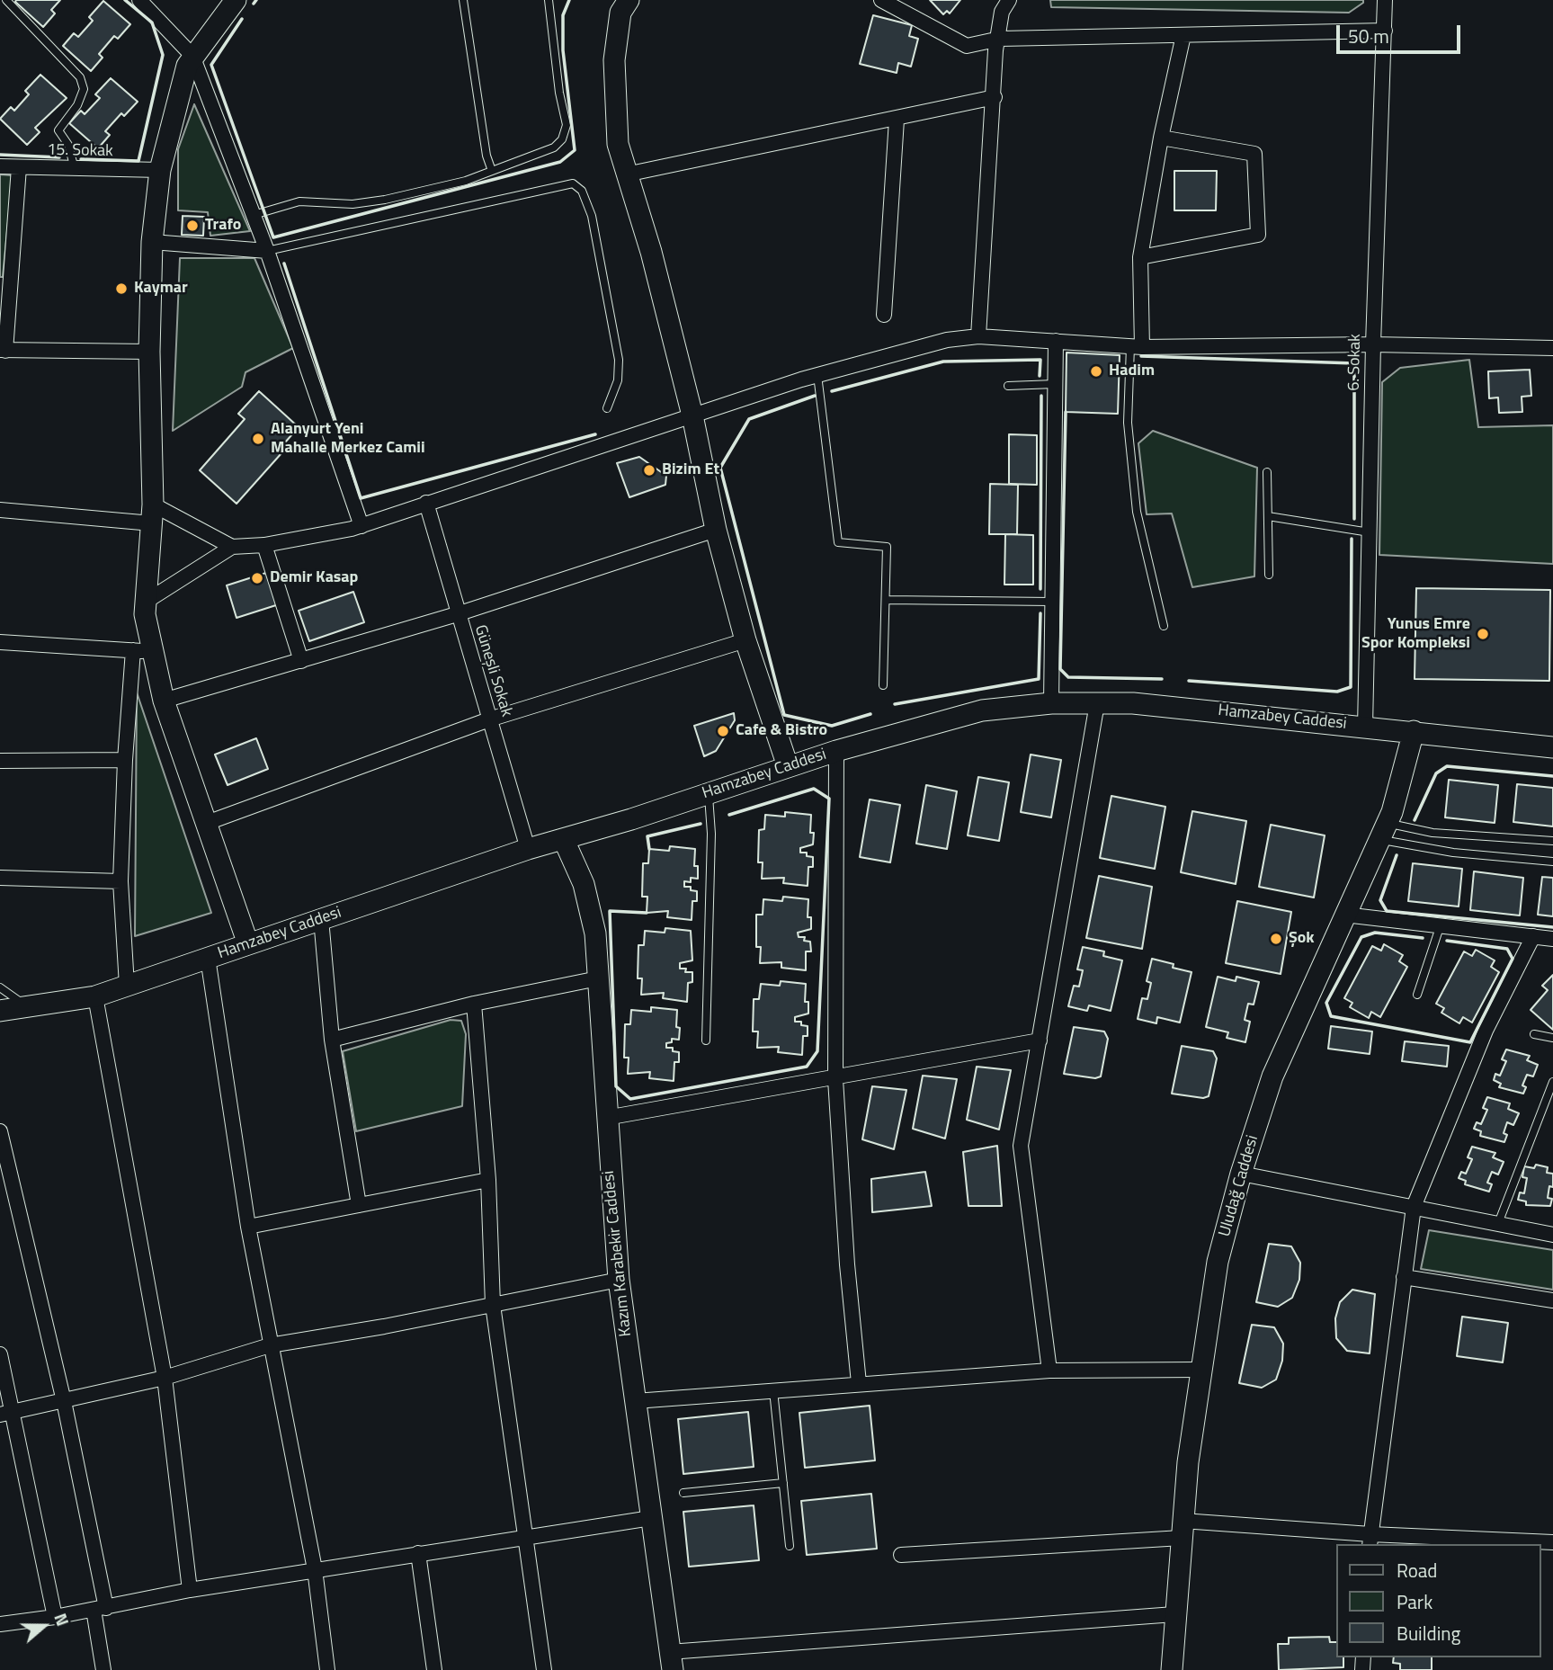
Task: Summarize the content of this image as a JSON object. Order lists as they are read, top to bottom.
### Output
{
  "streets": {
    "street": [
      "15. Sokak",
      "6. Sokak",
      "Güneşli Sokak",
      "Hamzabey Caddesi",
      "Uludağ Caddesi",
      "Kazım Karabekir Caddesi"
    ]
  },
  "crossings": [
    ["6. Sokak", "Hamzabey Caddesi"],
    ["Güneşli Sokak", "Hamzabey Caddesi"],
    ["Hamzabey Caddesi", "Uludağ Caddesi"],
    ["Hamzabey Caddesi", "Kazım Karabekir Caddesi"]
  ],
  "places": [
    "Trafo",
    "Kaymar",
    "Hadim",
    "Alanyurt Yeni Mahalle Merkez Camii",
    "Bizim Et",
    "Demir Kasap",
    "Yunus Emre Spor Kompleksi",
    "Cafe & Bistro",
    "Şok"
  ],
  "legend": ["Road", "Park", "Building"],
  "scale_bar": "50 m",
  "north": "right"
}
